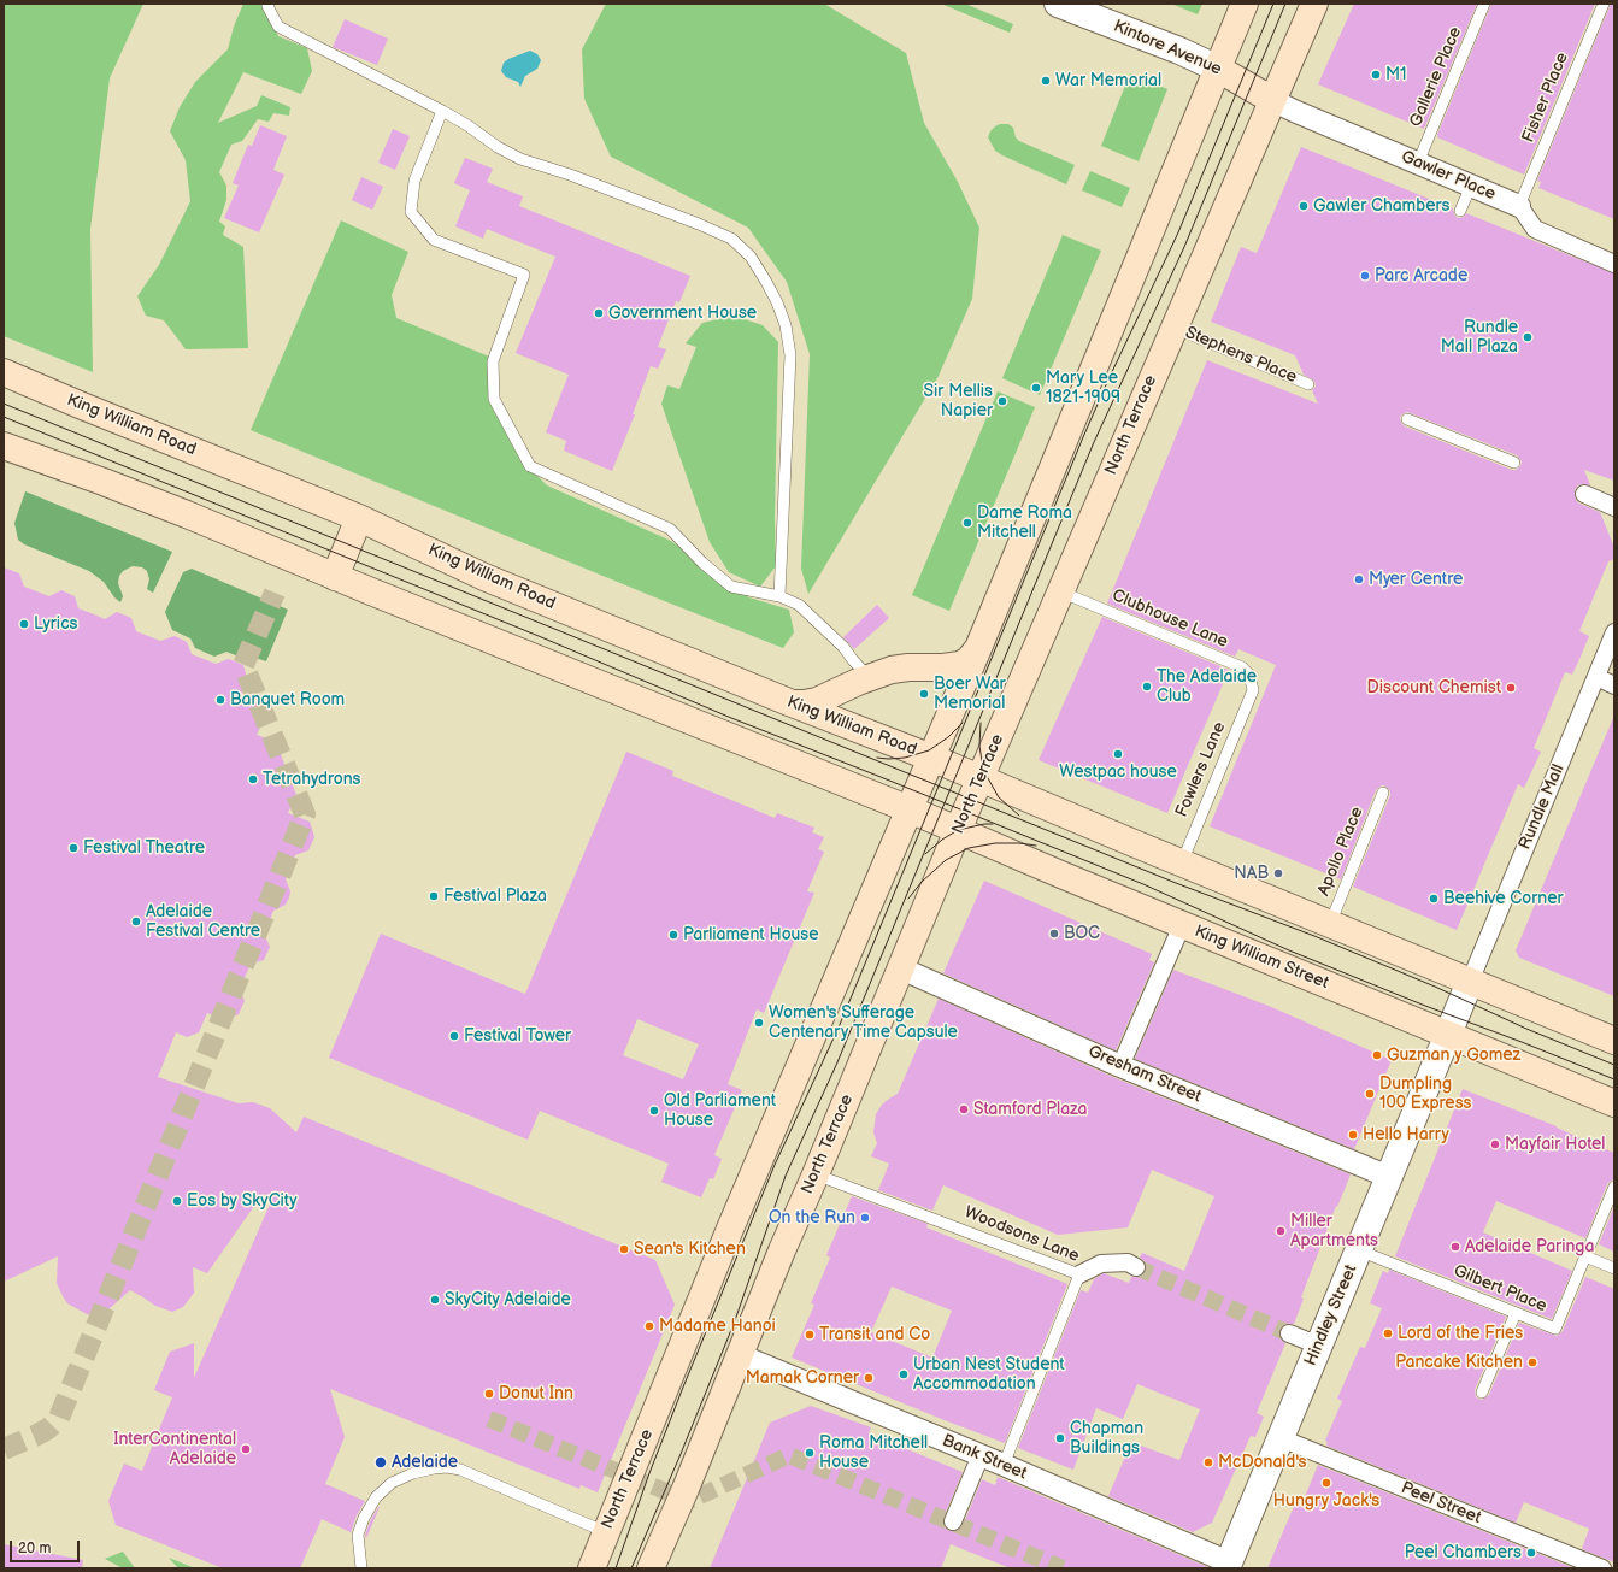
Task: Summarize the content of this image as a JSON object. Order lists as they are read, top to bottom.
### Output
{
  "streets": {
    "main road": [
      "Kintore Avenue",
      "King William Road",
      "North Terrace",
      "King William Street"
    ],
    "street": [
      "Gawler Place",
      "Rundle Mall",
      "Gresham Street",
      "Hindley Street",
      "Bank Street",
      "Peel Street"
    ],
    "lane": [
      "Gallerie Place",
      "Fisher Place",
      "Stephens Place",
      "Clubhouse Lane",
      "Fowlers Lane",
      "Apollo Place",
      "Woodsons Lane",
      "Gilbert Place"
    ]
  },
  "crossings": [
    ["Kintore Avenue", "Gawler Place"],
    ["Kintore Avenue", "North Terrace"],
    ["Gallerie Place", "Gawler Place"],
    ["Fisher Place", "Gawler Place"],
    ["Gawler Place", "North Terrace"],
    ["Stephens Place", "North Terrace"],
    ["King William Road", "North Terrace"],
    ["North Terrace", "Clubhouse Lane"],
    ["North Terrace", "King William Street"],
    ["North Terrace", "Gresham Street"],
    ["North Terrace", "Woodsons Lane"],
    ["North Terrace", "Bank Street"],
    ["Clubhouse Lane", "Fowlers Lane"],
    ["Rundle Mall", "Hindley Street"],
    ["King William Street", "Hindley Street"],
    ["Gresham Street", "Hindley Street"],
    ["Woodsons Lane", "Bank Street"],
    ["Gilbert Place", "Hindley Street"],
    ["Hindley Street", "Bank Street"],
    ["Hindley Street", "Peel Street"]
  ],
  "places": [
    "M1",
    "War Memorial",
    "Gawler Chambers",
    "Parc Arcade",
    "Government House",
    "Rundle Mall Plaza",
    "Mary Lee 1821-1909",
    "Sir Mellis Napier",
    "Dame Roma Mitchell",
    "Myer Centre",
    "Lyrics",
    "The Adelaide Club",
    "Discount Chemist",
    "Boer War Memorial",
    "Banquet Room",
    "Westpac house",
    "Tetrahydrons",
    "Festival Theatre",
    "NAB",
    "Festival Plaza",
    "Beehive Corner",
    "Adelaide Festival Centre",
    "BOC",
    "Parliament House",
    "Women's Sufferage Centenary Time Capsule",
    "Festival Tower",
    "Guzman y Gomez",
    "Dumpling 100 Express",
    "Stamford Plaza",
    "Old Parliament House",
    "Hello Harry",
    "Mayfair Hotel",
    "Eos by SkyCity",
    "On the Run",
    "Miller Apartments",
    "Adelaide Paringa",
    "Sean's Kitchen",
    "SkyCity Adelaide",
    "Madame Hanoi",
    "Lord of the Fries",
    "Transit and Co",
    "Pancake Kitchen",
    "Urban Nest Student Accommodation",
    "Mamak Corner",
    "Donut Inn",
    "Chapman Buildings",
    "InterContinental Adelaide",
    "Roma Mitchell House",
    "Adelaide",
    "McDonald's",
    "Hungry Jack's",
    "Peel Chambers"
  ],
  "scale_bar": "20 m"
}
